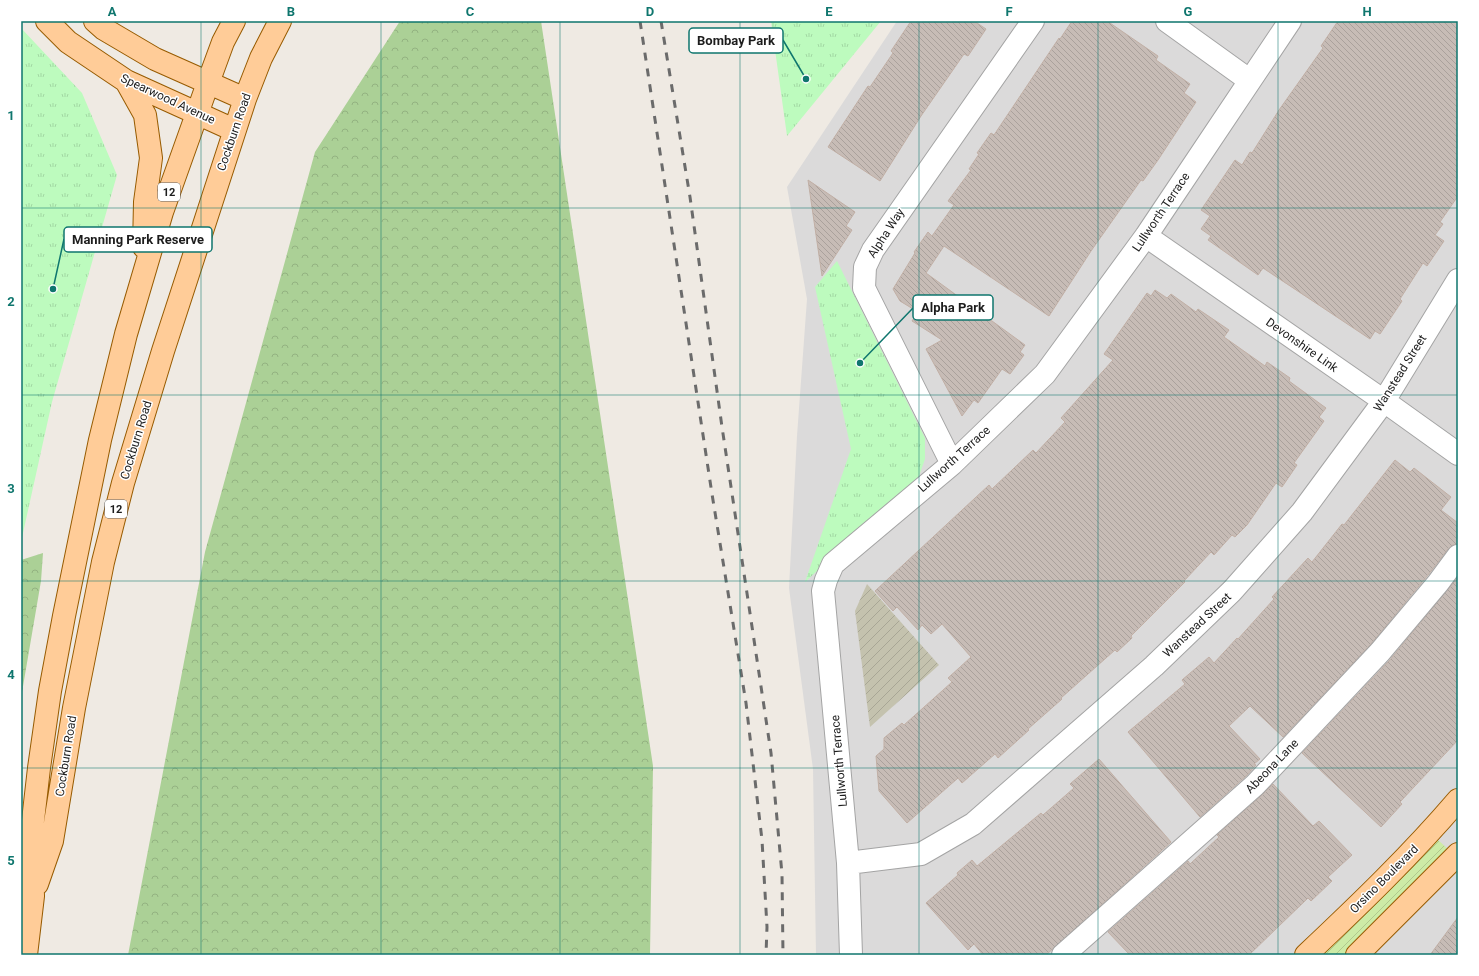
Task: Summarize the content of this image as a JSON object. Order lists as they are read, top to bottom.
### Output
{
  "streets": {
    "main road": [
      "Spearwood Avenue",
      "Cockburn Road",
      "12",
      "Orsino Boulevard"
    ],
    "street": [
      "Lullworth Terrace",
      "Alpha Way",
      "Devonshire Link",
      "Wanstead Street",
      "Abeona Lane"
    ]
  },
  "crossings": [
    ["Spearwood Avenue", "Cockburn Road"],
    ["Lullworth Terrace", "Alpha Way"],
    ["Lullworth Terrace", "Devonshire Link"],
    ["Lullworth Terrace", "Wanstead Street"],
    ["Devonshire Link", "Wanstead Street"]
  ],
  "places": ["Bombay Park", "Manning Park Reserve", "Alpha Park"],
  "grid": {
    "columns": [
      "A",
      "B",
      "C",
      "D",
      "E",
      "F",
      "G",
      "H"
    ],
    "rows": [
      "1",
      "2",
      "3",
      "4",
      "5"
    ]
  }
}
